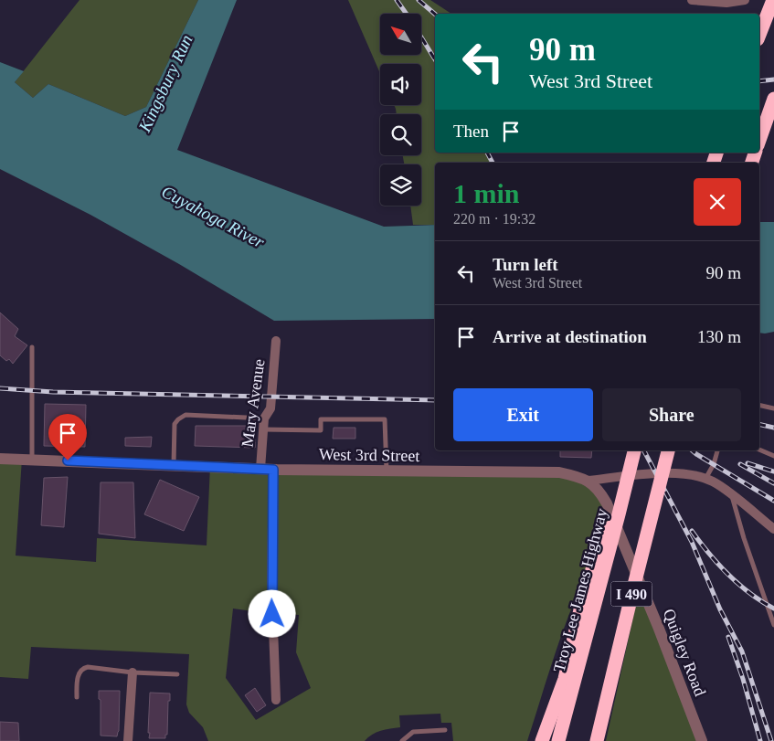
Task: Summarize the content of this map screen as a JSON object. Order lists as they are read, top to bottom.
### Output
{
  "streets": {
    "highway": ["Troy Lee James Highway", "I 490"],
    "street": ["Mary Avenue", "West 3rd Street", "Quigley Road"]
  },
  "crossings": [
    ["Mary Avenue", "West 3rd Street"],
    ["West 3rd Street", "Quigley Road"]
  ],
  "water": ["Kingsbury Run", "Cuyahoga River"],
  "north": "top left",
  "page": {
    "turn": ["90 m", "West 3rd Street"],
    "then": "Then",
    "heading": ["1 min", "220 m · 19:32"],
    "list": [
      {
        "name": "Turn left",
        "note": "West 3rd Street",
        "value": "90 m"
      },
      {
        "name": "Arrive at destination",
        "value": "130 m"
      }
    ],
    "buttons": ["Exit", "Share"]
  }
}
